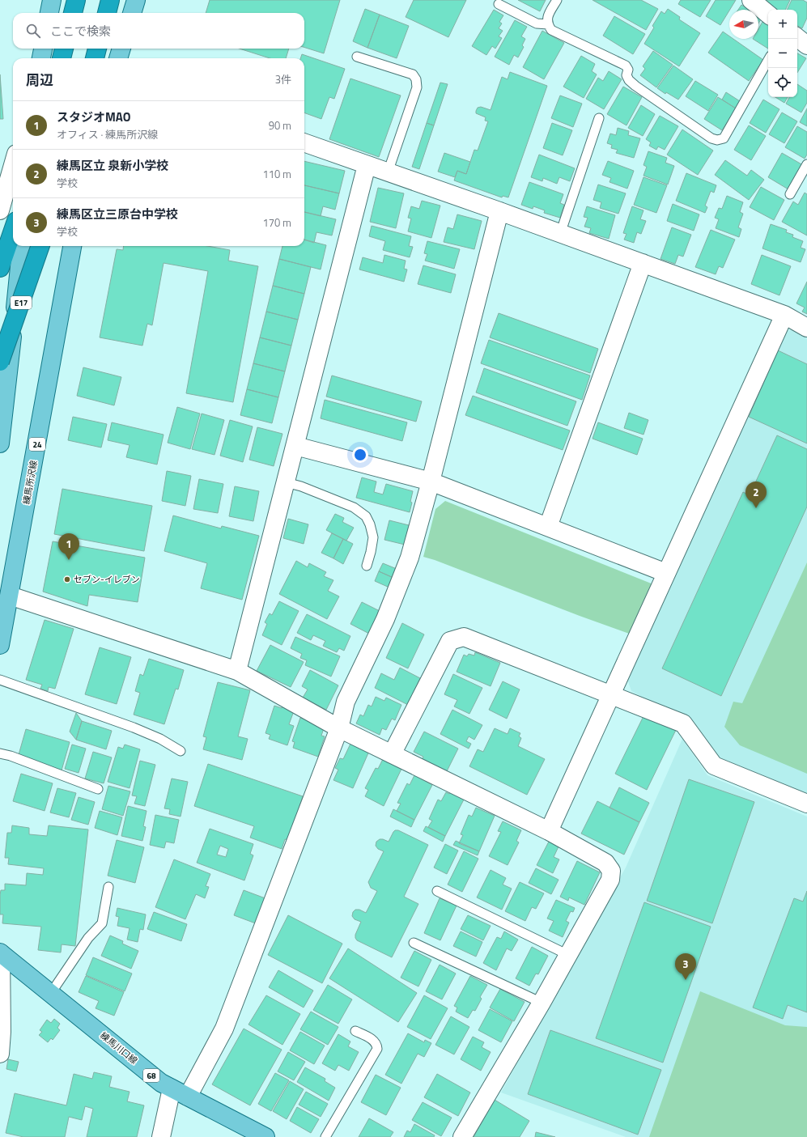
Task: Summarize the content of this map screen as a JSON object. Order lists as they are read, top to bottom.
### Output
{
  "streets": {
    "highway": ["E17"],
    "main road": [
      "24",
      "練馬所沢線",
      "練馬川口線",
      "68"
    ]
  },
  "places": ["セブン-イレブン"],
  "north": "left",
  "page": {
    "map_buttons": ["+", "−"],
    "search": "ここで検索",
    "heading": ["周辺", "3件"],
    "list": [
      {
        "mark": "1",
        "name": "スタジオMAO",
        "note": "オフィス · 練馬所沢線",
        "value": "90 m"
      },
      {
        "mark": "2",
        "name": "練馬区立 泉新小学校",
        "note": "学校",
        "value": "110 m"
      },
      {
        "mark": "3",
        "name": "練馬区立三原台中学校",
        "note": "学校",
        "value": "170 m"
      }
    ],
    "pins": ["2", "1", "3"]
  }
}
